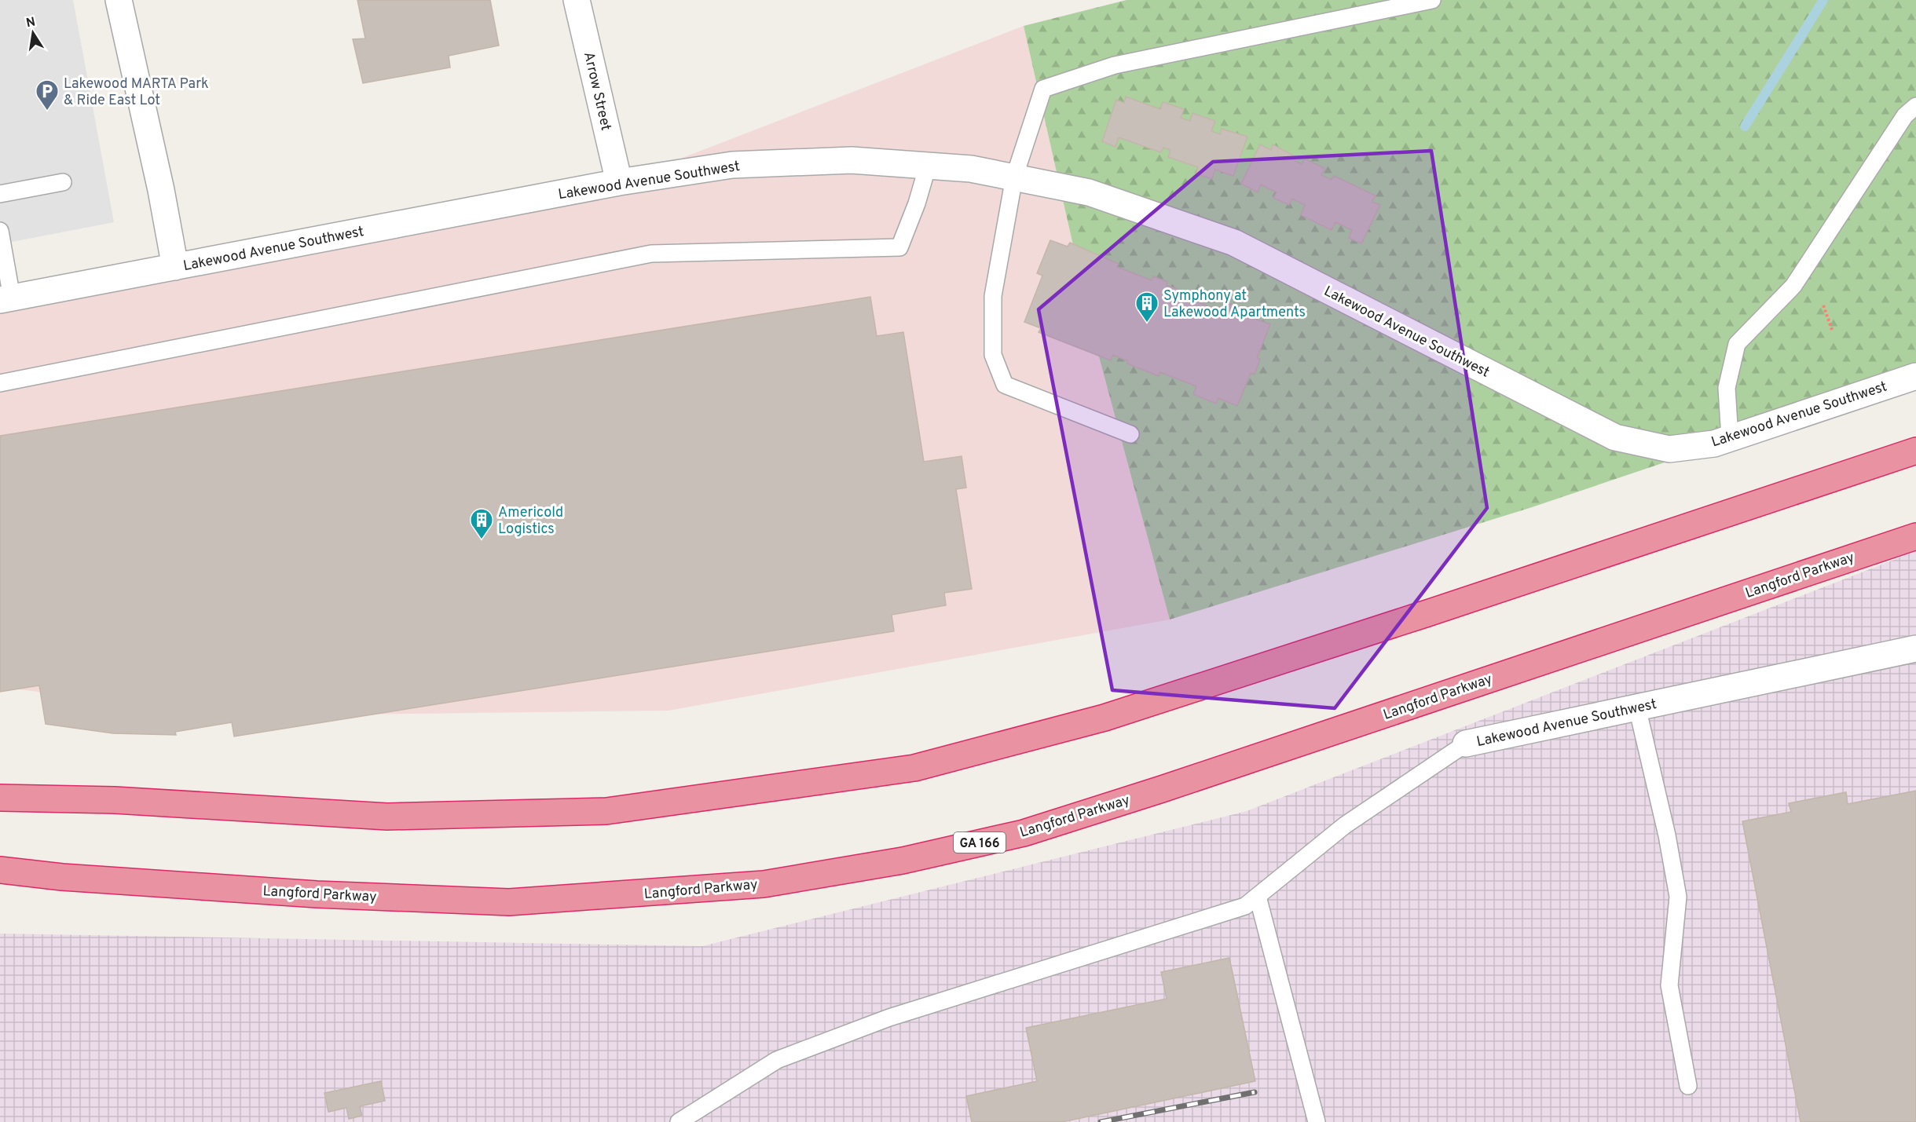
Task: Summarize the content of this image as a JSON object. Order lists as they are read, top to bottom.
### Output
{
  "streets": {
    "highway": ["Langford Parkway", "GA 166"],
    "street": ["Arrow Street", "Lakewood Avenue Southwest"]
  },
  "crossings": [
    ["Arrow Street", "Lakewood Avenue Southwest"]
  ],
  "places": {
    "parking": ["Lakewood MARTA Park & Ride East Lot"],
    "building": ["Symphony at Lakewood Apartments", "Americold Logistics"]
  },
  "north": "top"
}
